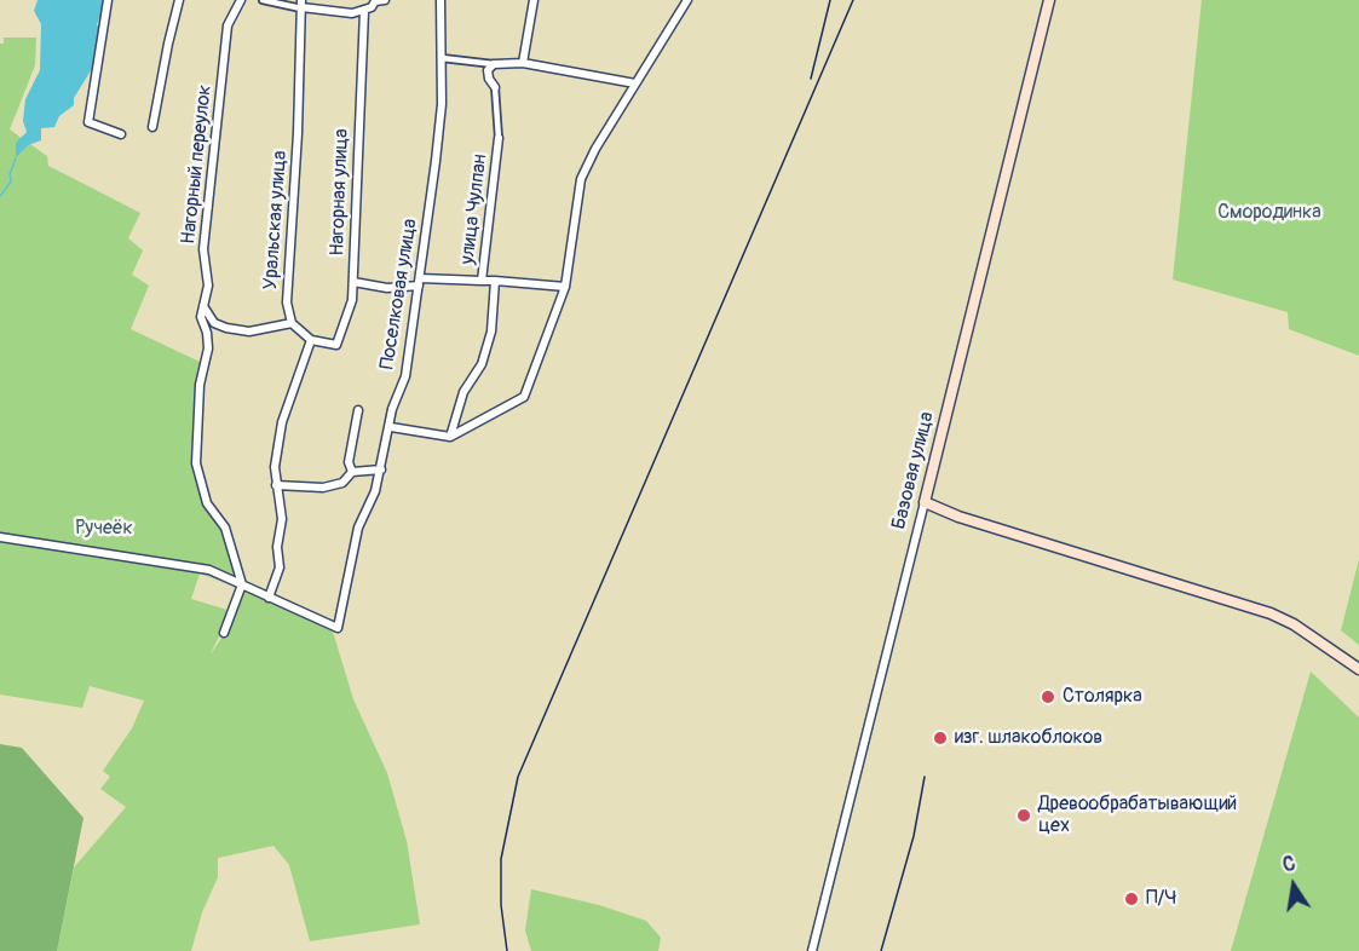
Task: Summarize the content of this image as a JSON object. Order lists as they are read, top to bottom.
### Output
{
  "streets": {
    "main road": ["Базовая улица"],
    "street": [
      "Нагорный переулок",
      "Нагорная улица",
      "улица Чулпан",
      "Уральская улица",
      "Поселковая улица"
    ]
  },
  "parks": ["Смородинка", "Ручеёк"],
  "places": [
    "Столярка",
    "изг. шлакоблоков",
    "Древообрабатывающий цех",
    "П/Ч"
  ],
  "north": "top"
}
